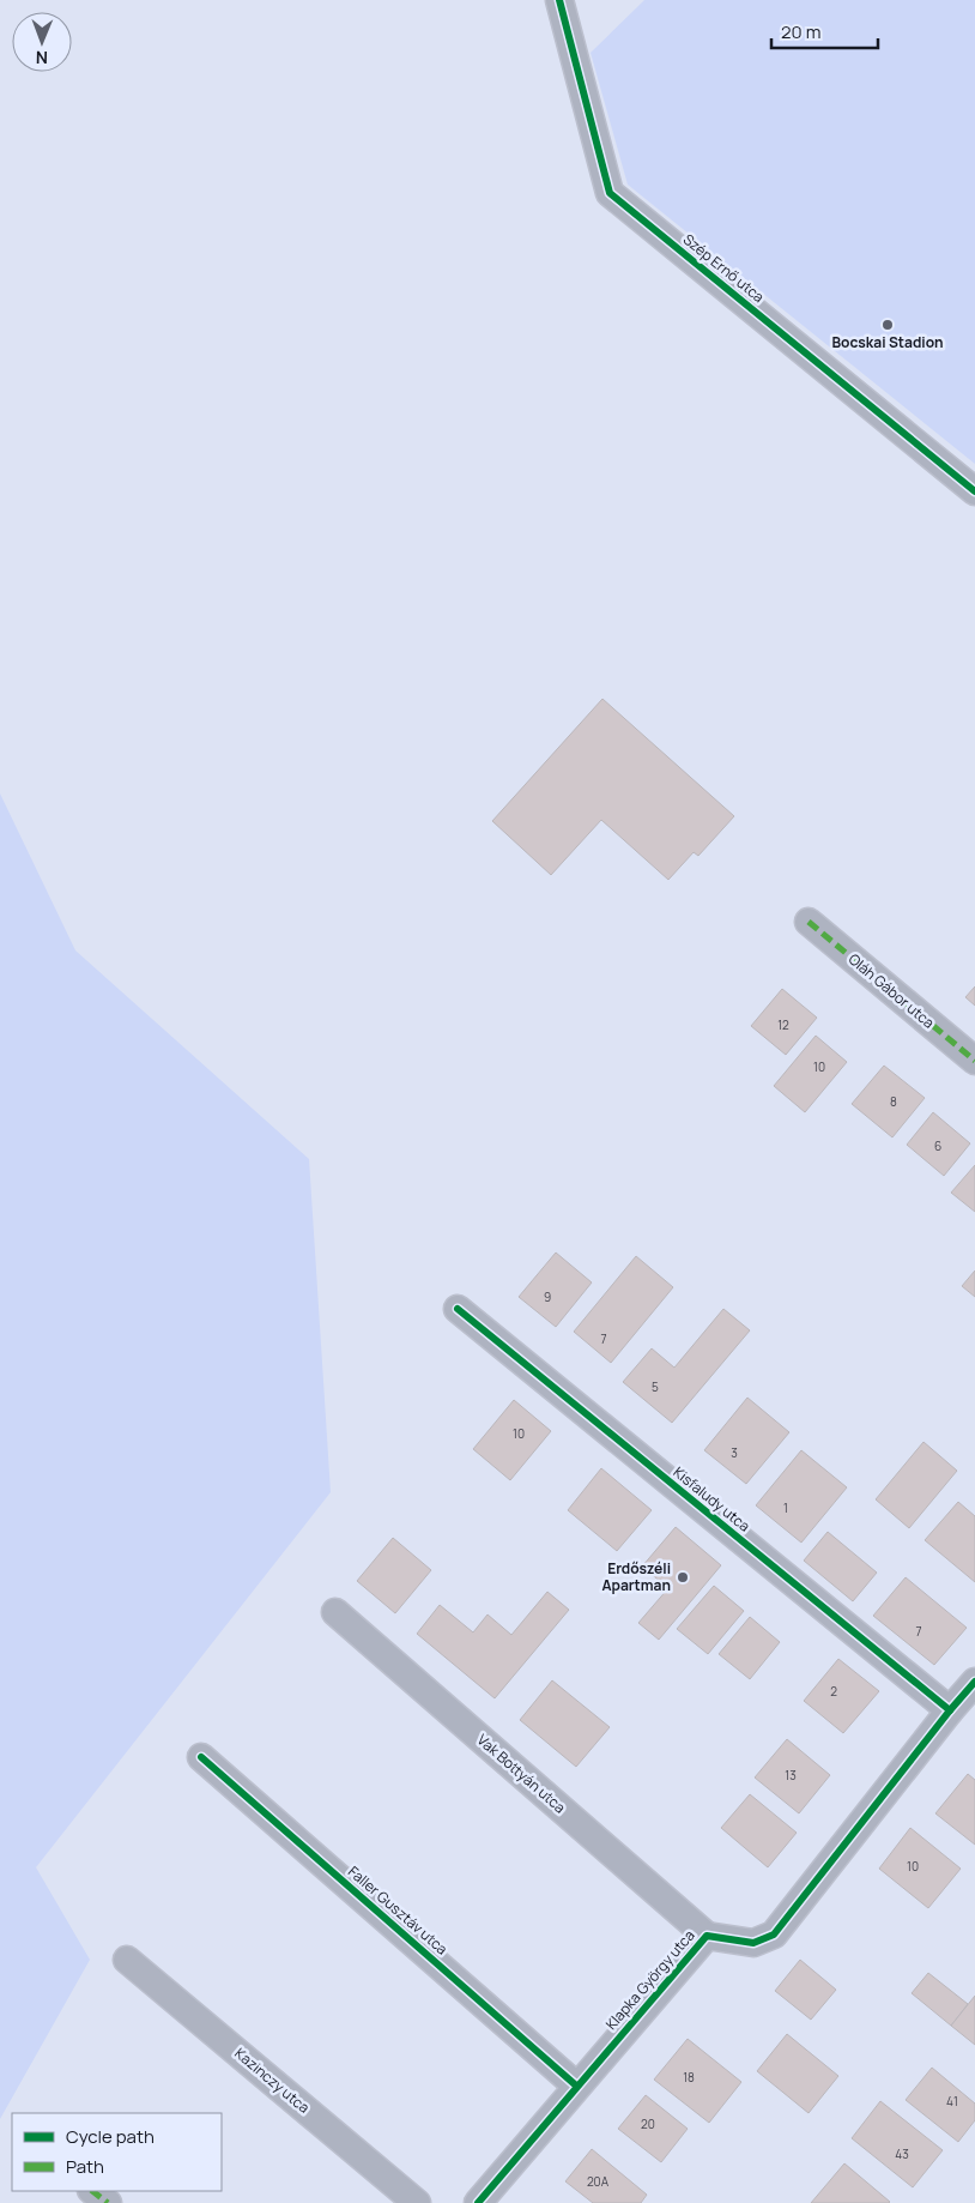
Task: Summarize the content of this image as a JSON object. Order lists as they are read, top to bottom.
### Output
{
  "streets": {
    "street": [
      "Szép Ernő utca",
      "Oláh Gábor utca",
      "Kisfaludy utca",
      "Vak Bottyán utca",
      "Faller Gusztáv utca",
      "Klapka György utca",
      "Kazinczy utca"
    ]
  },
  "crossings": [
    ["Kisfaludy utca", "Klapka György utca"],
    ["Vak Bottyán utca", "Klapka György utca"],
    ["Faller Gusztáv utca", "Klapka György utca"]
  ],
  "places": ["Bocskai Stadion", "Erdőszéli Apartman"],
  "house_numbers": [
    "12",
    "10",
    "8",
    "6",
    "9",
    "7",
    "5",
    "10",
    "3",
    "1",
    "7",
    "2",
    "13",
    "10",
    "18",
    "41",
    "20",
    "43",
    "20A"
  ],
  "legend": ["Cycle path", "Path"],
  "scale_bar": "20 m",
  "north": "bottom"
}
